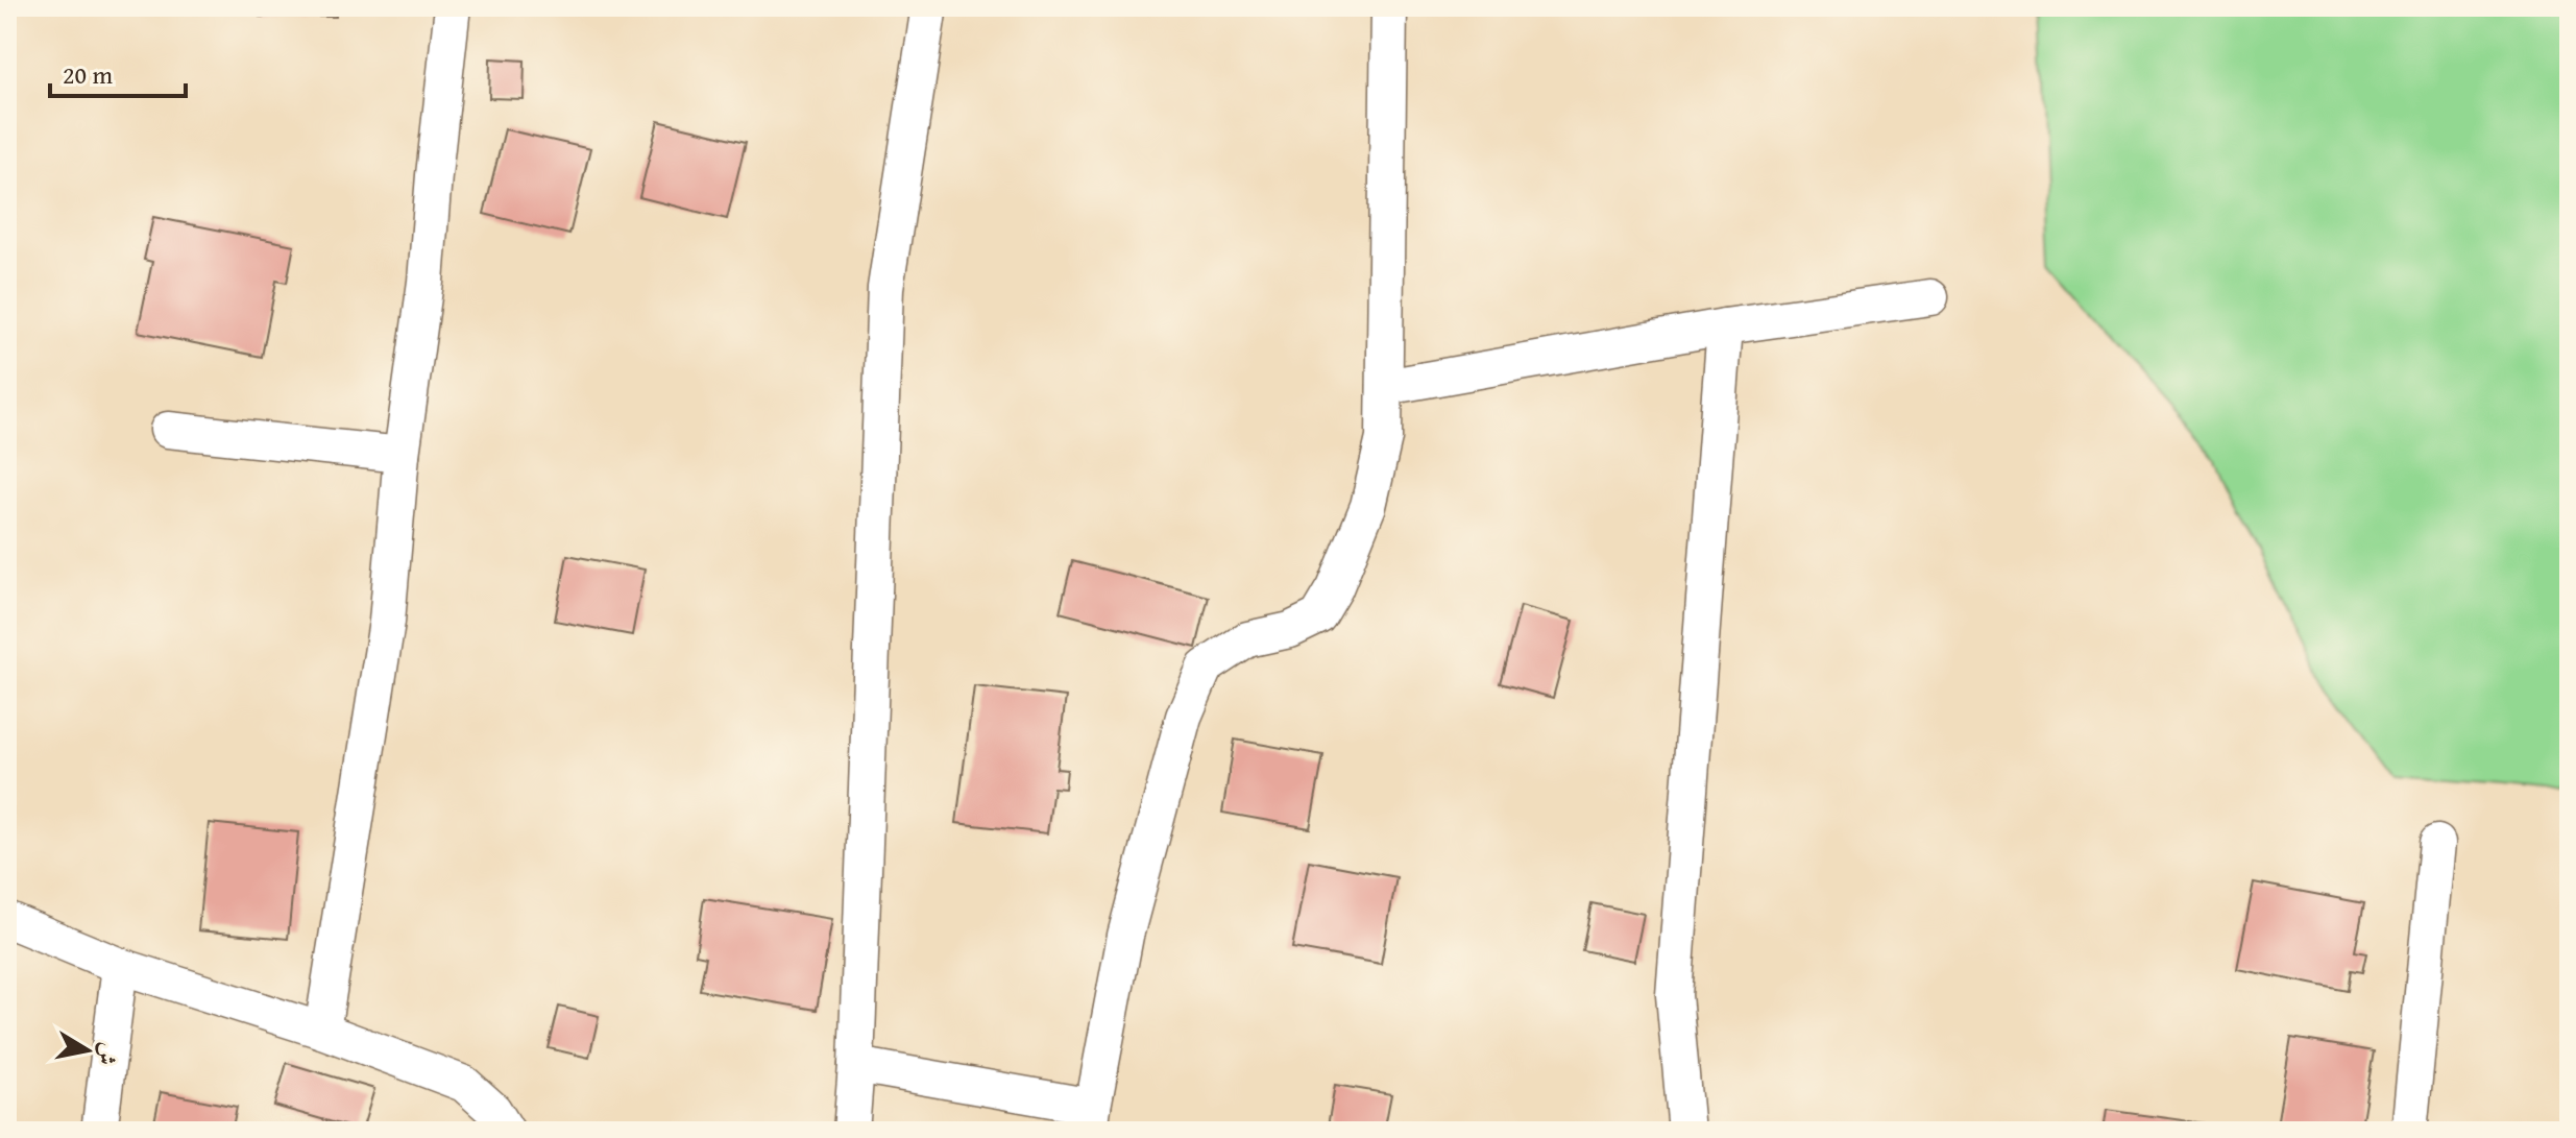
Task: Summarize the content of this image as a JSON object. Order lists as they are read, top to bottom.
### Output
{
  "scale_bar": "20 m",
  "north": "right"
}
